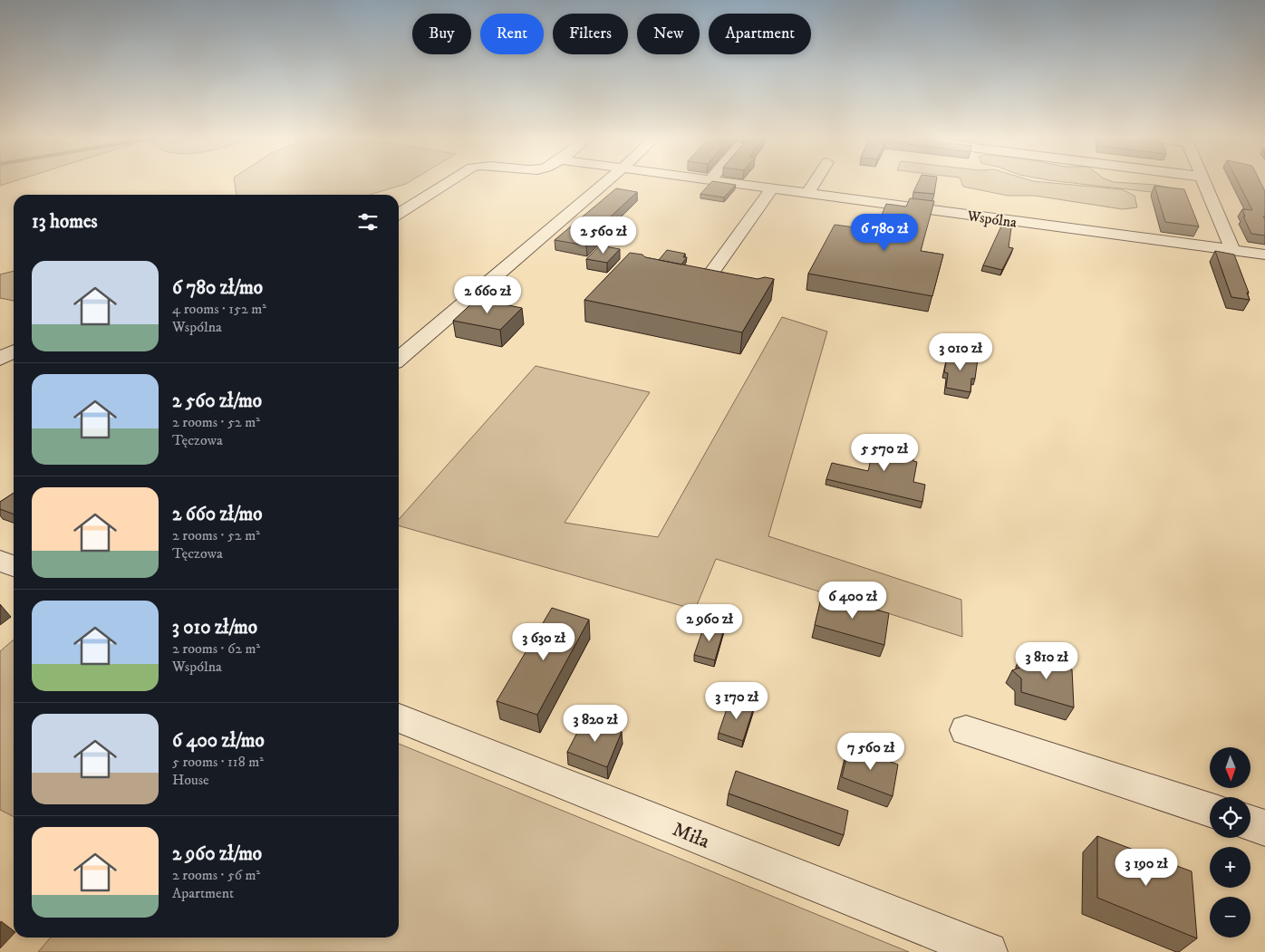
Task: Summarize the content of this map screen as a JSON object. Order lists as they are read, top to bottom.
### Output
{
  "streets": {
    "street": ["Wspólna", "Miła"]
  },
  "north": "bottom",
  "page": {
    "chip": [
      "Buy",
      "Rent",
      "Filters",
      "New",
      "Apartment"
    ],
    "heading": "13 homes",
    "price": [
      "6 780 zł",
      "2 560 zł",
      "2 660 zł",
      "3 010 zł",
      "5 570 zł",
      "6 400 zł",
      "2 960 zł",
      "3 630 zł",
      "3 810 zł",
      "3 170 zł",
      "3 820 zł",
      "7 560 zł",
      "3 190 zł"
    ],
    "list": [
      {
        "name": "6 780 zł/mo",
        "note": "4 rooms · 152 m² · Wspólna"
      },
      {
        "name": "2 560 zł/mo",
        "note": "2 rooms · 52 m² · Tęczowa"
      },
      {
        "name": "2 660 zł/mo",
        "note": "2 rooms · 52 m² · Tęczowa"
      },
      {
        "name": "3 010 zł/mo",
        "note": "2 rooms · 62 m² · Wspólna"
      },
      {
        "name": "6 400 zł/mo",
        "note": "5 rooms · 118 m² · House"
      },
      {
        "name": "2 960 zł/mo",
        "note": "2 rooms · 56 m² · Apartment"
      }
    ],
    "map_buttons": ["+", "−"]
  }
}
